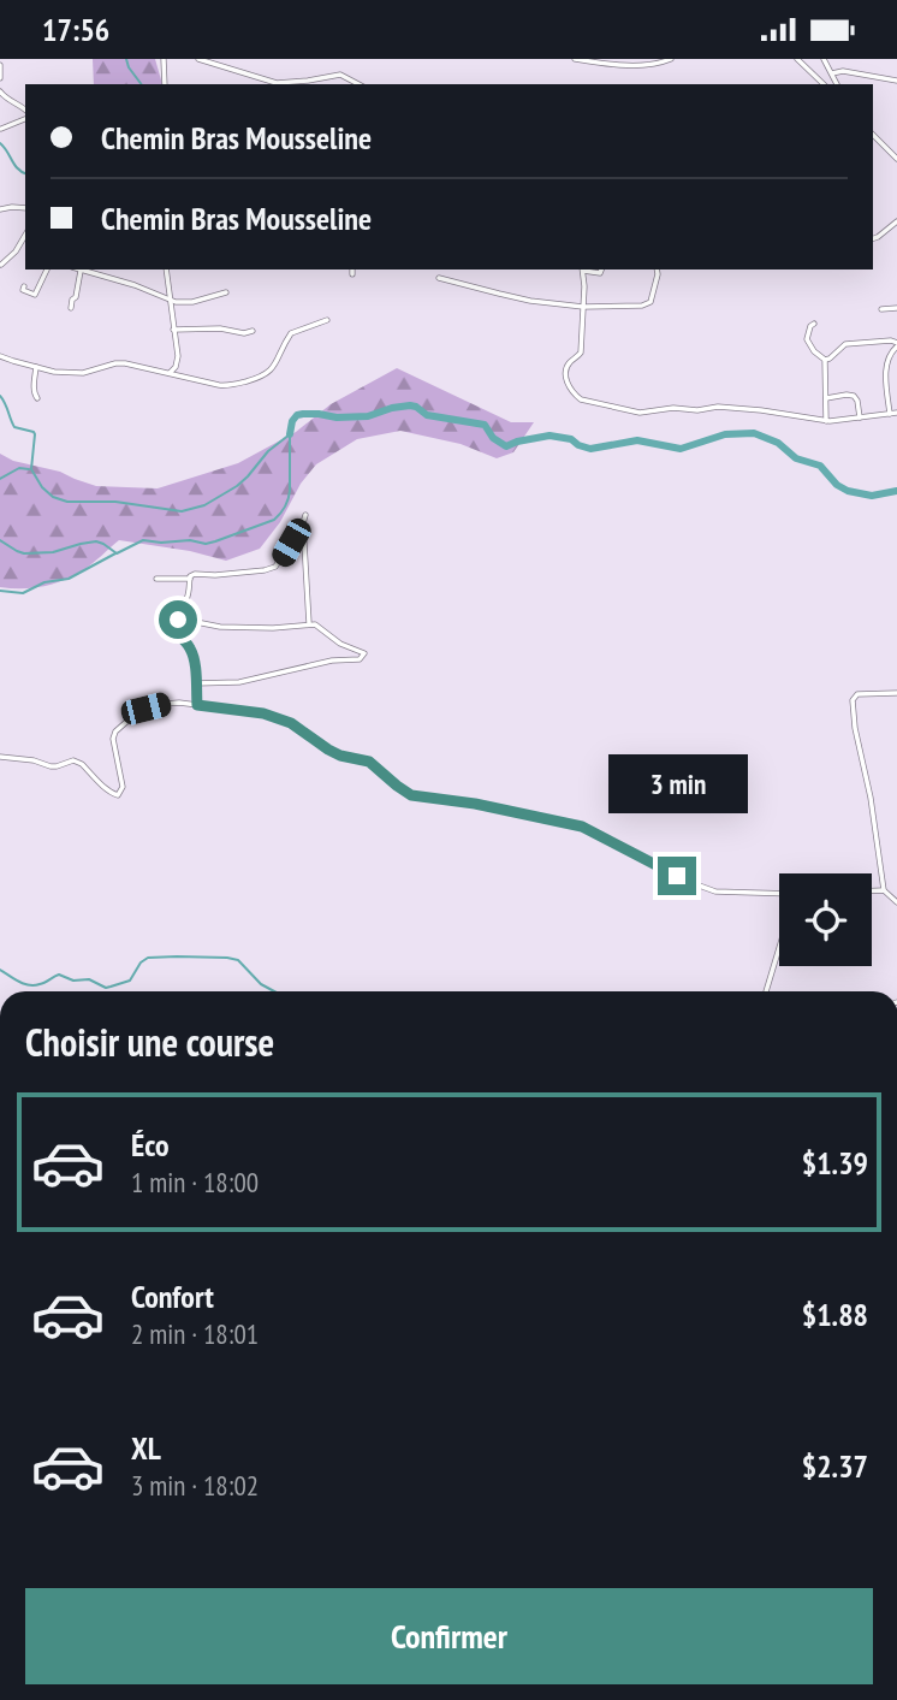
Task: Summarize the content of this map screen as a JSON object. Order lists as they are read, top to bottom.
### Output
{
  "page": {
    "status": "17:56",
    "banner": ["Chemin Bras Mousseline", "Chemin Bras Mousseline"],
    "bubble": "3 min",
    "heading": "Choisir une course",
    "list": [
      {
        "name": "Éco",
        "note": "1 min · 18:00",
        "value": "$1.39"
      },
      {
        "name": "Confort",
        "note": "2 min · 18:01",
        "value": "$1.88"
      },
      {
        "name": "XL",
        "note": "3 min · 18:02",
        "value": "$2.37"
      }
    ],
    "buttons": "Confirmer"
  }
}
